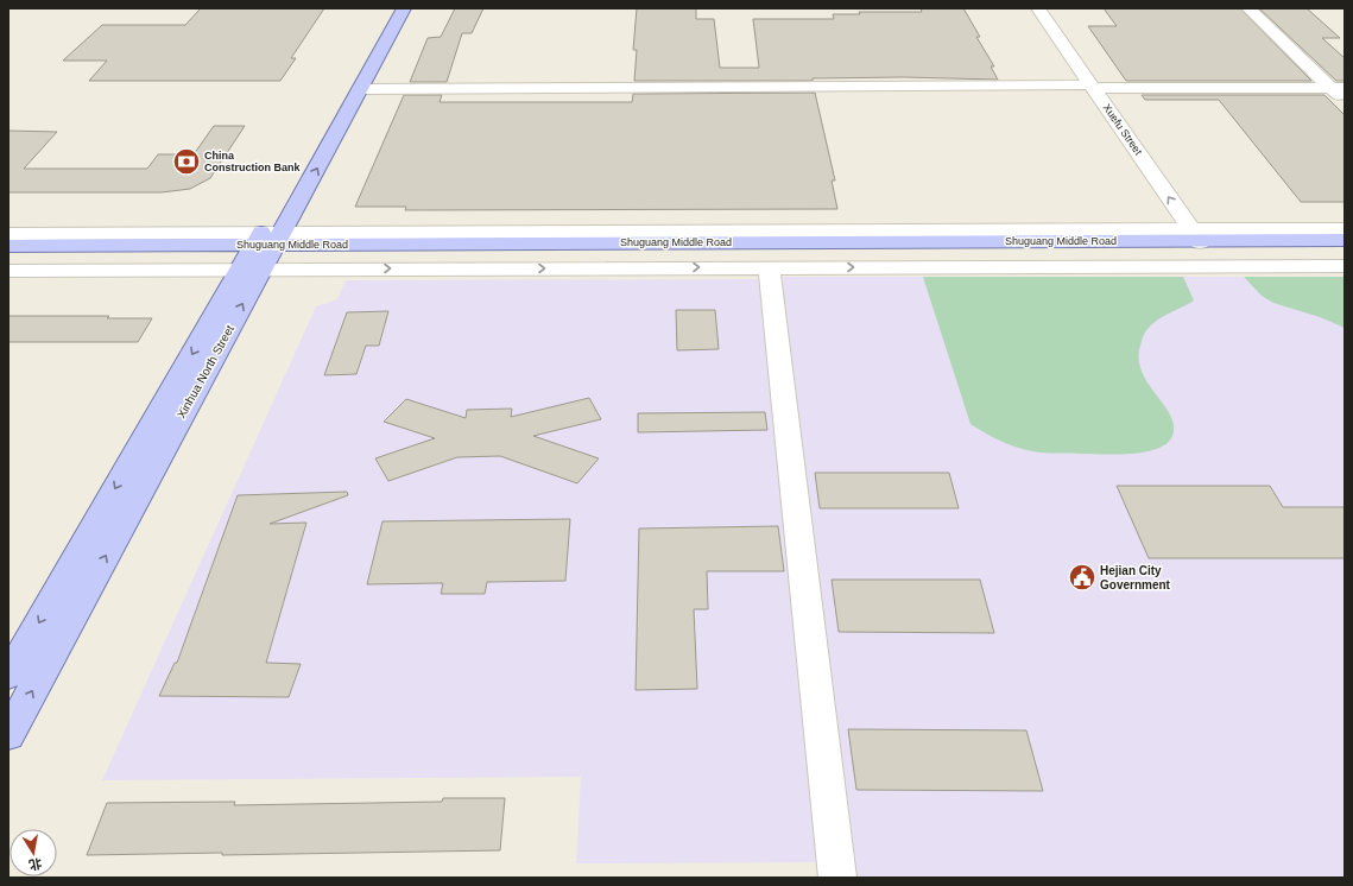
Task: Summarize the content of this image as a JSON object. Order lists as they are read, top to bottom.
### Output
{
  "streets": {
    "main road": ["Shuguang Middle Road", "Xinhua North Street"],
    "street": ["Xuefu Street"]
  },
  "crossings": [
    ["Xuefu Street", "Shuguang Middle Road"],
    ["Shuguang Middle Road", "Xinhua North Street"]
  ],
  "places": {
    "bank": ["China Construction Bank"],
    "public building": ["Hejian City Government"]
  },
  "north": "bottom"
}
